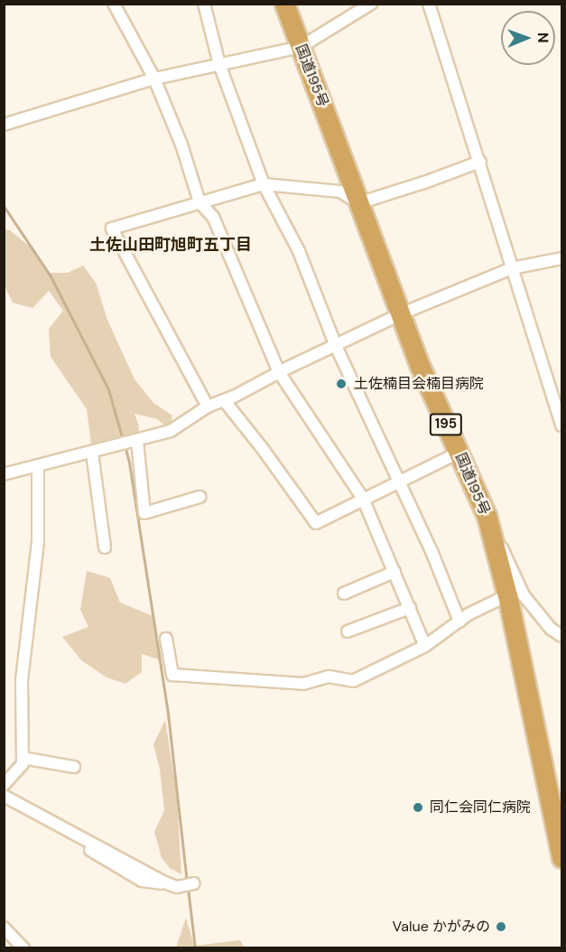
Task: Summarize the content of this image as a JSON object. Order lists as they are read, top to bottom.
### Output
{
  "streets": {
    "highway": ["国道195号", "195"]
  },
  "districts": ["土佐山田町旭町五丁目"],
  "places": ["土佐楠目会楠目病院", "同仁会同仁病院", "Value かがみの"],
  "north": "right"
}
